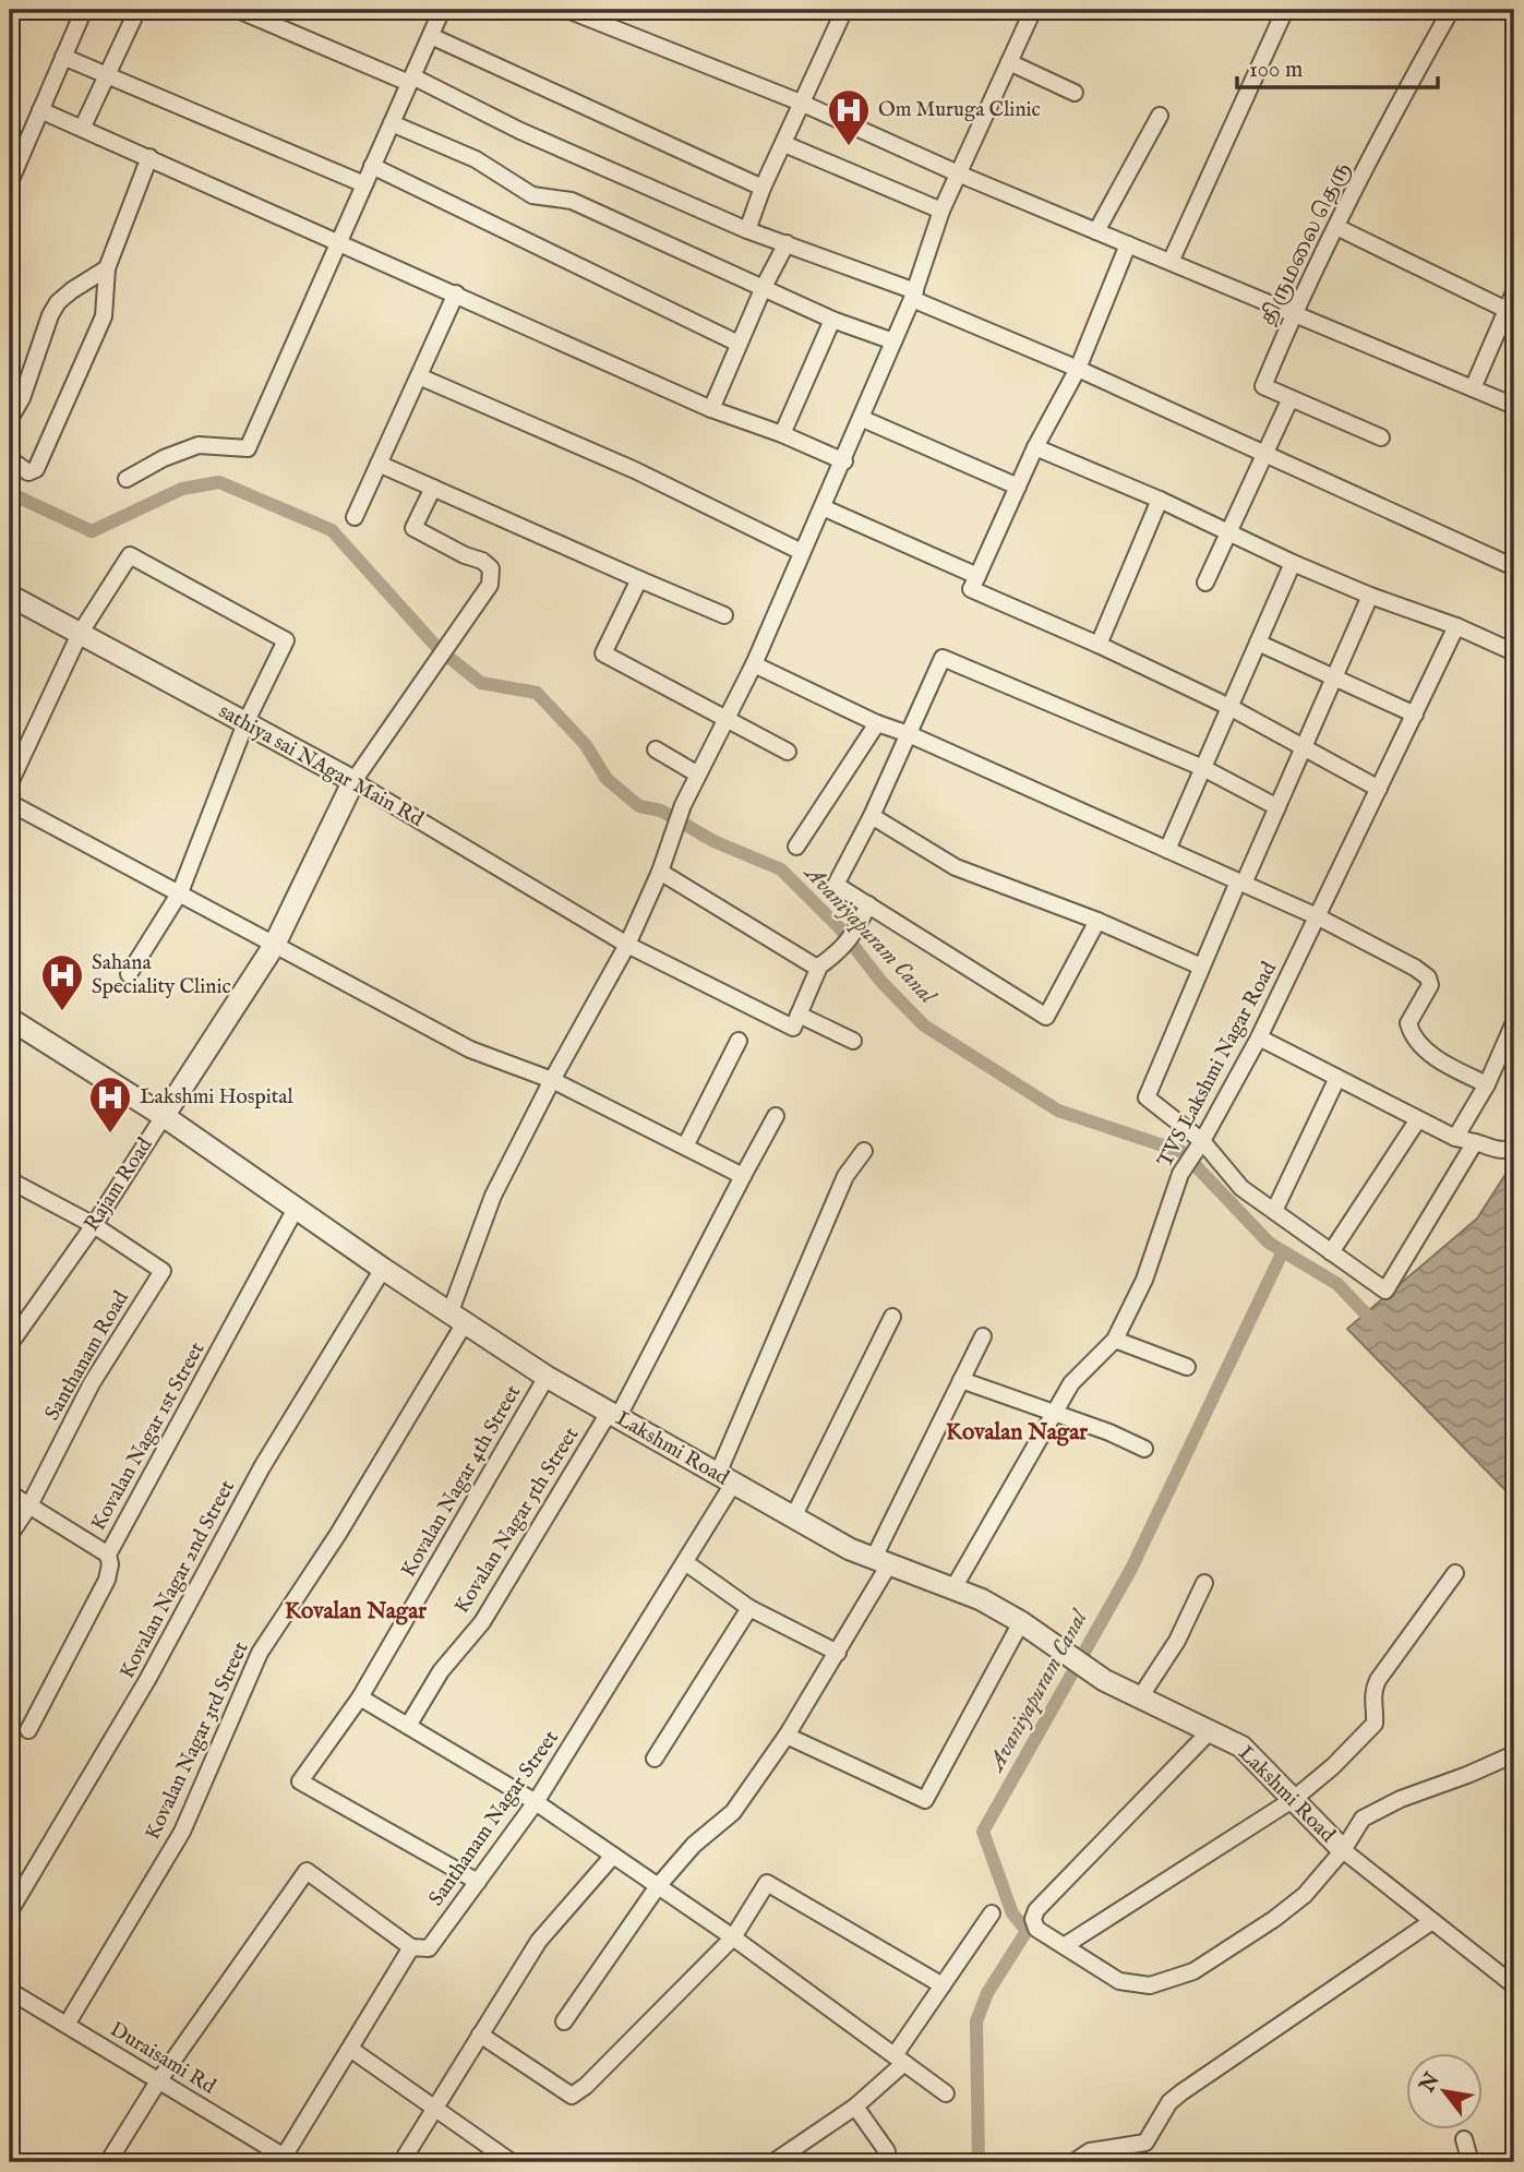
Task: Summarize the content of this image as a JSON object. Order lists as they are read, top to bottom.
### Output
{
  "streets": {
    "street": [
      "திருமலை தெரு",
      "sathiya sai NAgar Main Rd",
      "TVS Lakshmi Nagar Road",
      "Rajam Road",
      "Santhanam Road",
      "Kovalan Nagar 1st Street",
      "Lakshmi Road",
      "Kovalan Nagar 4th Street",
      "Kovalan Nagar 5th Street",
      "Kovalan Nagar 2nd Street",
      "Kovalan Nagar 3rd Street",
      "Santhanam Nagar Street",
      "Duraisami Rd"
    ]
  },
  "crossings": [
    ["sathiya sai NAgar Main Rd", "Rajam Road"],
    ["sathiya sai NAgar Main Rd", "Kovalan Nagar 3rd Street"],
    ["TVS Lakshmi Nagar Road", "Lakshmi Road"],
    ["Rajam Road", "Santhanam Road"],
    ["Rajam Road", "Lakshmi Road"],
    ["Kovalan Nagar 1st Street", "Lakshmi Road"],
    ["Lakshmi Road", "Kovalan Nagar 4th Street"],
    ["Lakshmi Road", "Kovalan Nagar 5th Street"],
    ["Lakshmi Road", "Kovalan Nagar 2nd Street"],
    ["Lakshmi Road", "Kovalan Nagar 3rd Street"],
    ["Lakshmi Road", "Santhanam Nagar Street"],
    ["Kovalan Nagar 4th Street", "Santhanam Nagar Street"],
    ["Kovalan Nagar 3rd Street", "Duraisami Rd"]
  ],
  "districts": ["Kovalan Nagar", "Kovalan Nagar"],
  "water": ["Avaniyapuram Canal"],
  "places": {
    "hospital": ["Om Muruga Clinic", "Sahana Speciality Clinic", "Lakshmi Hospital"]
  },
  "scale_bar": "100 m",
  "north": "top left"
}
